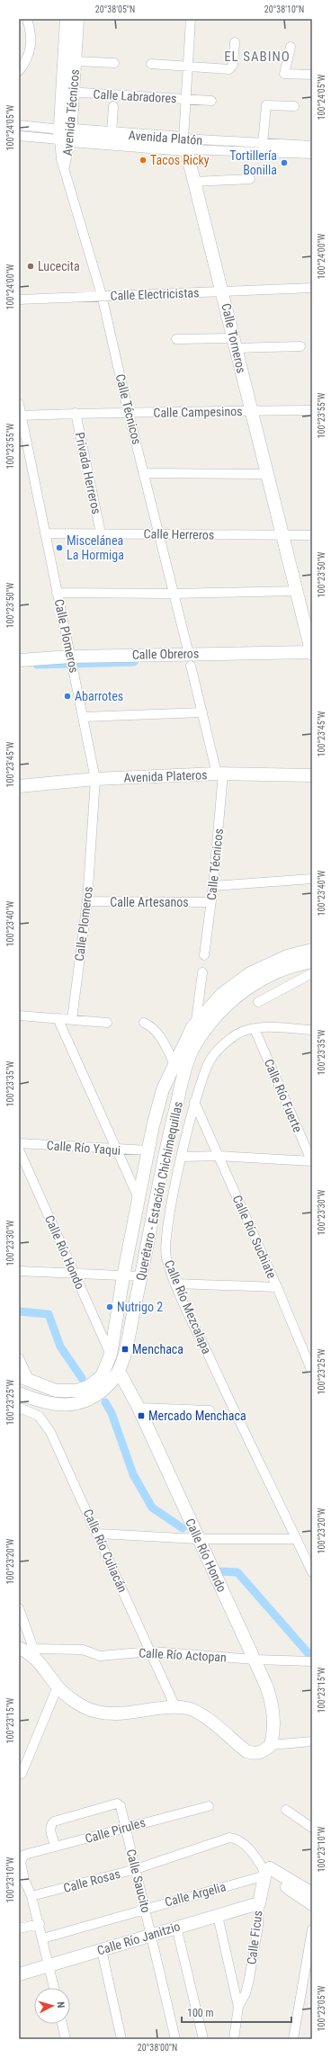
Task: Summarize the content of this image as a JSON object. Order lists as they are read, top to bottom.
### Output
{
  "streets": {
    "street": [
      "Calle Labradores",
      "Avenida Técnicos",
      "Avenida Platón",
      "Calle Electricistas",
      "Calle Torneros",
      "Calle Técnicos",
      "Calle Campesinos",
      "Privada Herreros",
      "Calle Herreros",
      "Calle Plomeros",
      "Calle Obreros",
      "Avenida Plateros",
      "Calle Artesanos",
      "Calle Río Fuerte",
      "Calle Río Yaqui",
      "Querétaro - Estación Chichimequillas",
      "Calle Río Suchiate",
      "Calle Río Hondo",
      "Calle Río Mezcalapa",
      "Calle Río Culiacán",
      "Calle Río Actopan",
      "Calle Pirules",
      "Calle Rosas",
      "Calle Saucito",
      "Calle Argelia",
      "Calle Ficus",
      "Calle Río Janitzio"
    ]
  },
  "crossings": [
    ["Calle Labradores", "Avenida Técnicos"],
    ["Calle Labradores", "Avenida Platón"],
    ["Calle Labradores", "Calle Torneros"],
    ["Avenida Técnicos", "Avenida Platón"],
    ["Avenida Técnicos", "Calle Técnicos"],
    ["Avenida Platón", "Calle Torneros"],
    ["Calle Electricistas", "Calle Torneros"],
    ["Calle Electricistas", "Calle Técnicos"],
    ["Calle Torneros", "Calle Campesinos"],
    ["Calle Torneros", "Calle Herreros"],
    ["Calle Torneros", "Calle Obreros"],
    ["Calle Técnicos", "Calle Campesinos"],
    ["Calle Técnicos", "Calle Herreros"],
    ["Calle Técnicos", "Calle Obreros"],
    ["Calle Técnicos", "Avenida Plateros"],
    ["Calle Técnicos", "Calle Artesanos"],
    ["Calle Campesinos", "Privada Herreros"],
    ["Calle Campesinos", "Calle Plomeros"],
    ["Privada Herreros", "Calle Herreros"],
    ["Calle Herreros", "Calle Plomeros"],
    ["Calle Plomeros", "Calle Obreros"],
    ["Calle Plomeros", "Avenida Plateros"],
    ["Calle Plomeros", "Calle Artesanos"],
    ["Calle Río Fuerte", "Calle Río Mezcalapa"],
    ["Calle Río Yaqui", "Querétaro - Estación Chichimequillas"],
    ["Querétaro - Estación Chichimequillas", "Calle Río Hondo"],
    ["Calle Río Suchiate", "Calle Río Mezcalapa"],
    ["Calle Río Hondo", "Calle Río Actopan"],
    ["Calle Río Culiacán", "Calle Río Actopan"],
    ["Calle Pirules", "Calle Saucito"],
    ["Calle Rosas", "Calle Saucito"],
    ["Calle Rosas", "Calle Argelia"],
    ["Calle Rosas", "Calle Ficus"],
    ["Calle Saucito", "Calle Argelia"],
    ["Calle Saucito", "Calle Río Janitzio"],
    ["Calle Argelia", "Calle Ficus"],
    ["Calle Ficus", "Calle Río Janitzio"]
  ],
  "districts": ["EL SABINO"],
  "places": {
    "other": [
      "Tacos Ricky",
      "Tortillería Bonilla",
      "Lucecita",
      "Miscelánea La Hormiga",
      "Abarrotes",
      "Nutrigo 2"
    ],
    "transit": ["Menchaca", "Mercado Menchaca"]
  },
  "scale_bar": "100 m",
  "north": "right",
  "coordinates": [
    "20°38'05\"N",
    "20°38'10\"N",
    "100°24'05\"W",
    "100°24'00\"W",
    "100°23'55\"W",
    "100°23'50\"W",
    "100°23'45\"W",
    "100°23'40\"W",
    "100°23'35\"W",
    "100°23'30\"W",
    "100°23'25\"W",
    "100°23'20\"W",
    "100°23'15\"W",
    "100°23'10\"W",
    "100°23'05\"W",
    "20°38'00\"N"
  ]
}
